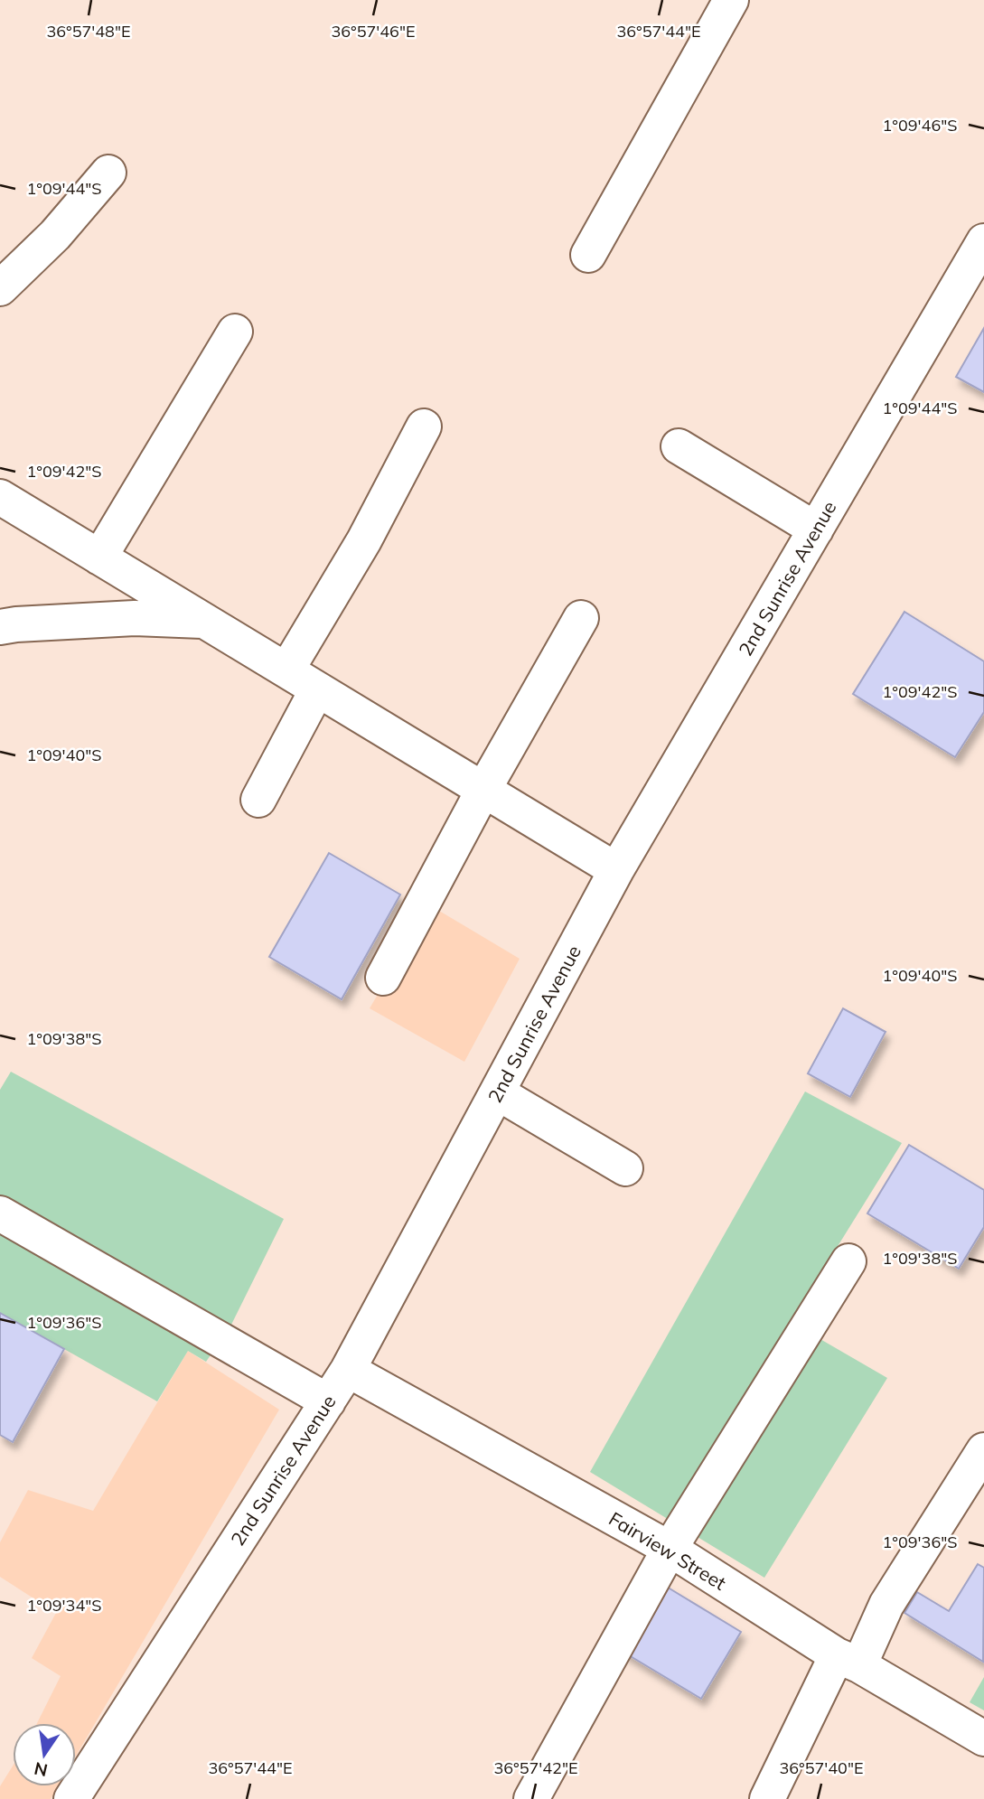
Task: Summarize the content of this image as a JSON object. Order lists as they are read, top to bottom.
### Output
{
  "streets": {
    "street": ["2nd Sunrise Avenue", "Fairview Street"]
  },
  "crossings": [
    ["2nd Sunrise Avenue", "Fairview Street"]
  ],
  "north": "bottom",
  "coordinates": [
    "36°57'48\"E",
    "36°57'44\"E",
    "36°57'46\"E",
    "1°09'46\"S",
    "1°09'44\"S",
    "1°09'42\"S",
    "1°09'40\"S",
    "1°09'38\"S",
    "1°09'36\"S",
    "1°09'34\"S",
    "36°57'42\"E",
    "36°57'40\"E"
  ]
}
